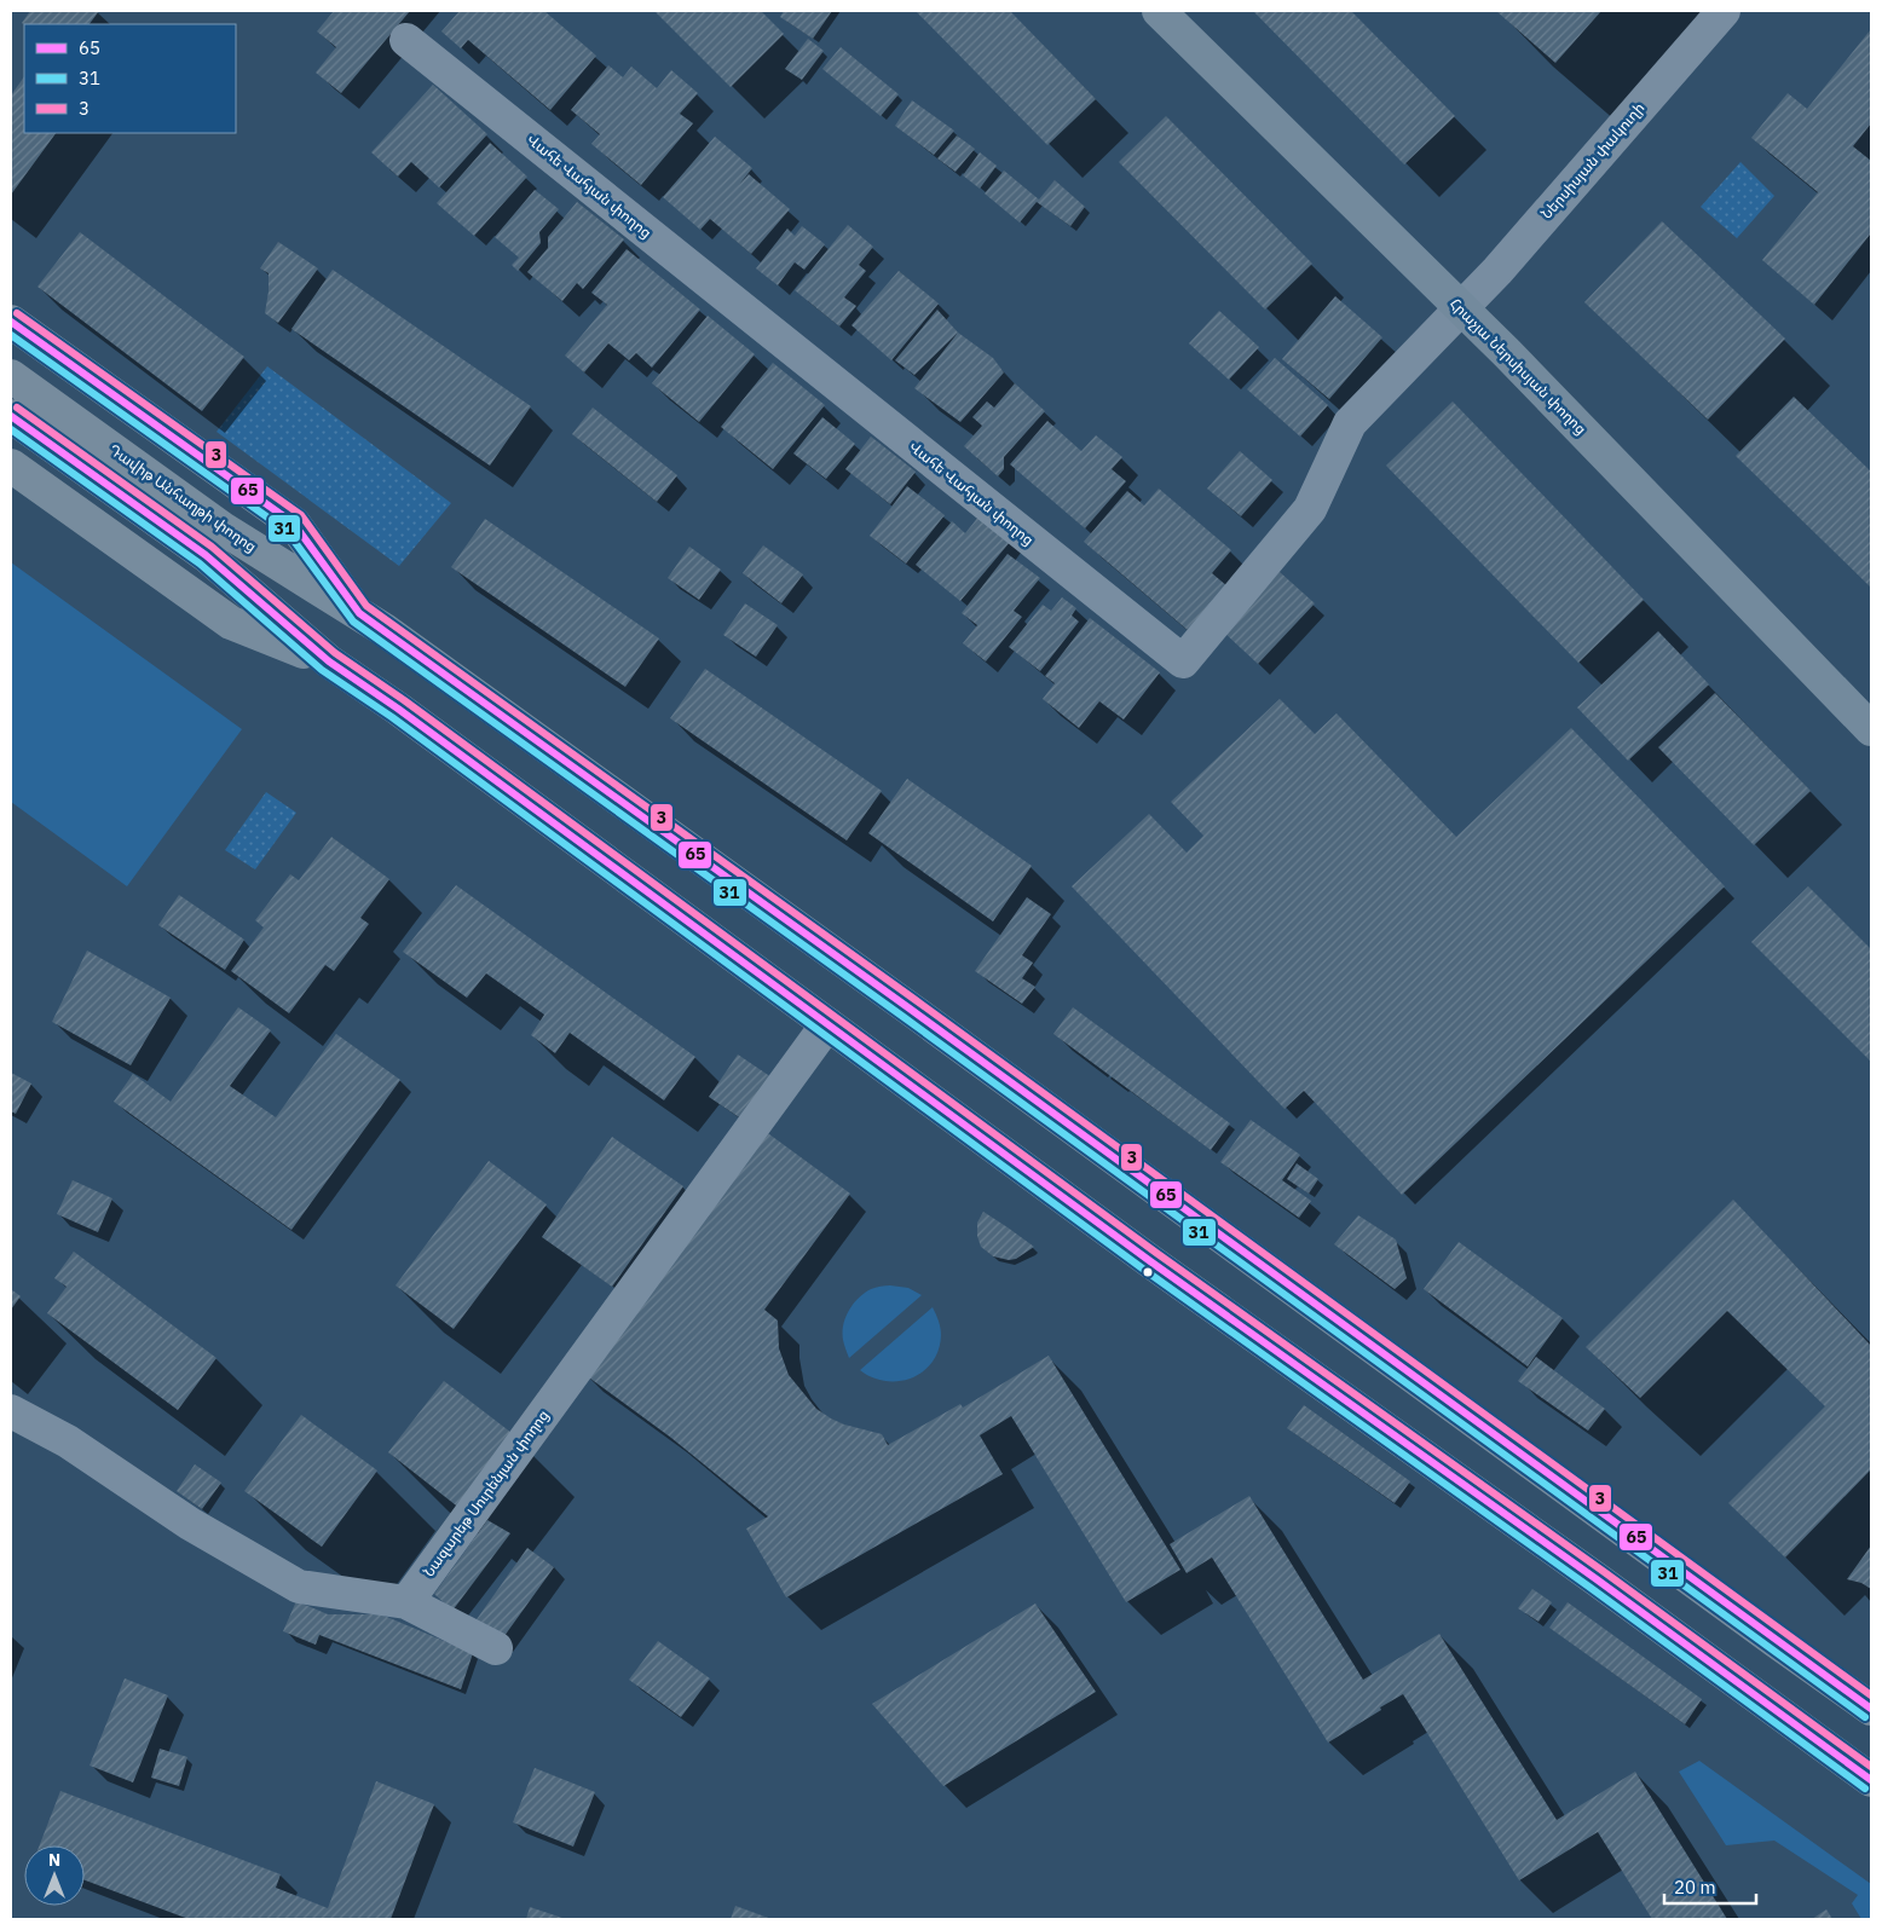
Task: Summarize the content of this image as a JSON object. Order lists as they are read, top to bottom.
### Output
{
  "streets": {
    "main road": ["Դավիթ Անհաղթի փողոց"],
    "street": [
      "Ներսիսյան փակուղի",
      "Վահե Վահյան փողոց",
      "Հրաչյա Ներսիսյան փողոց",
      "Նազարեթ Սուրենյան փողոց"
    ]
  },
  "crossings": [
    ["Ներսիսյան փակուղի", "Վահե Վահյան փողոց"],
    ["Ներսիսյան փակուղի", "Հրաչյա Ներսիսյան փողոց"],
    ["Վահե Վահյան փողոց", "Հրաչյա Ներսիսյան փողոց"]
  ],
  "lines": ["transit line 3", "transit line 65", "transit line 31"],
  "legend": ["65", "31", "3"],
  "scale_bar": "20 m",
  "north": "top"
}
